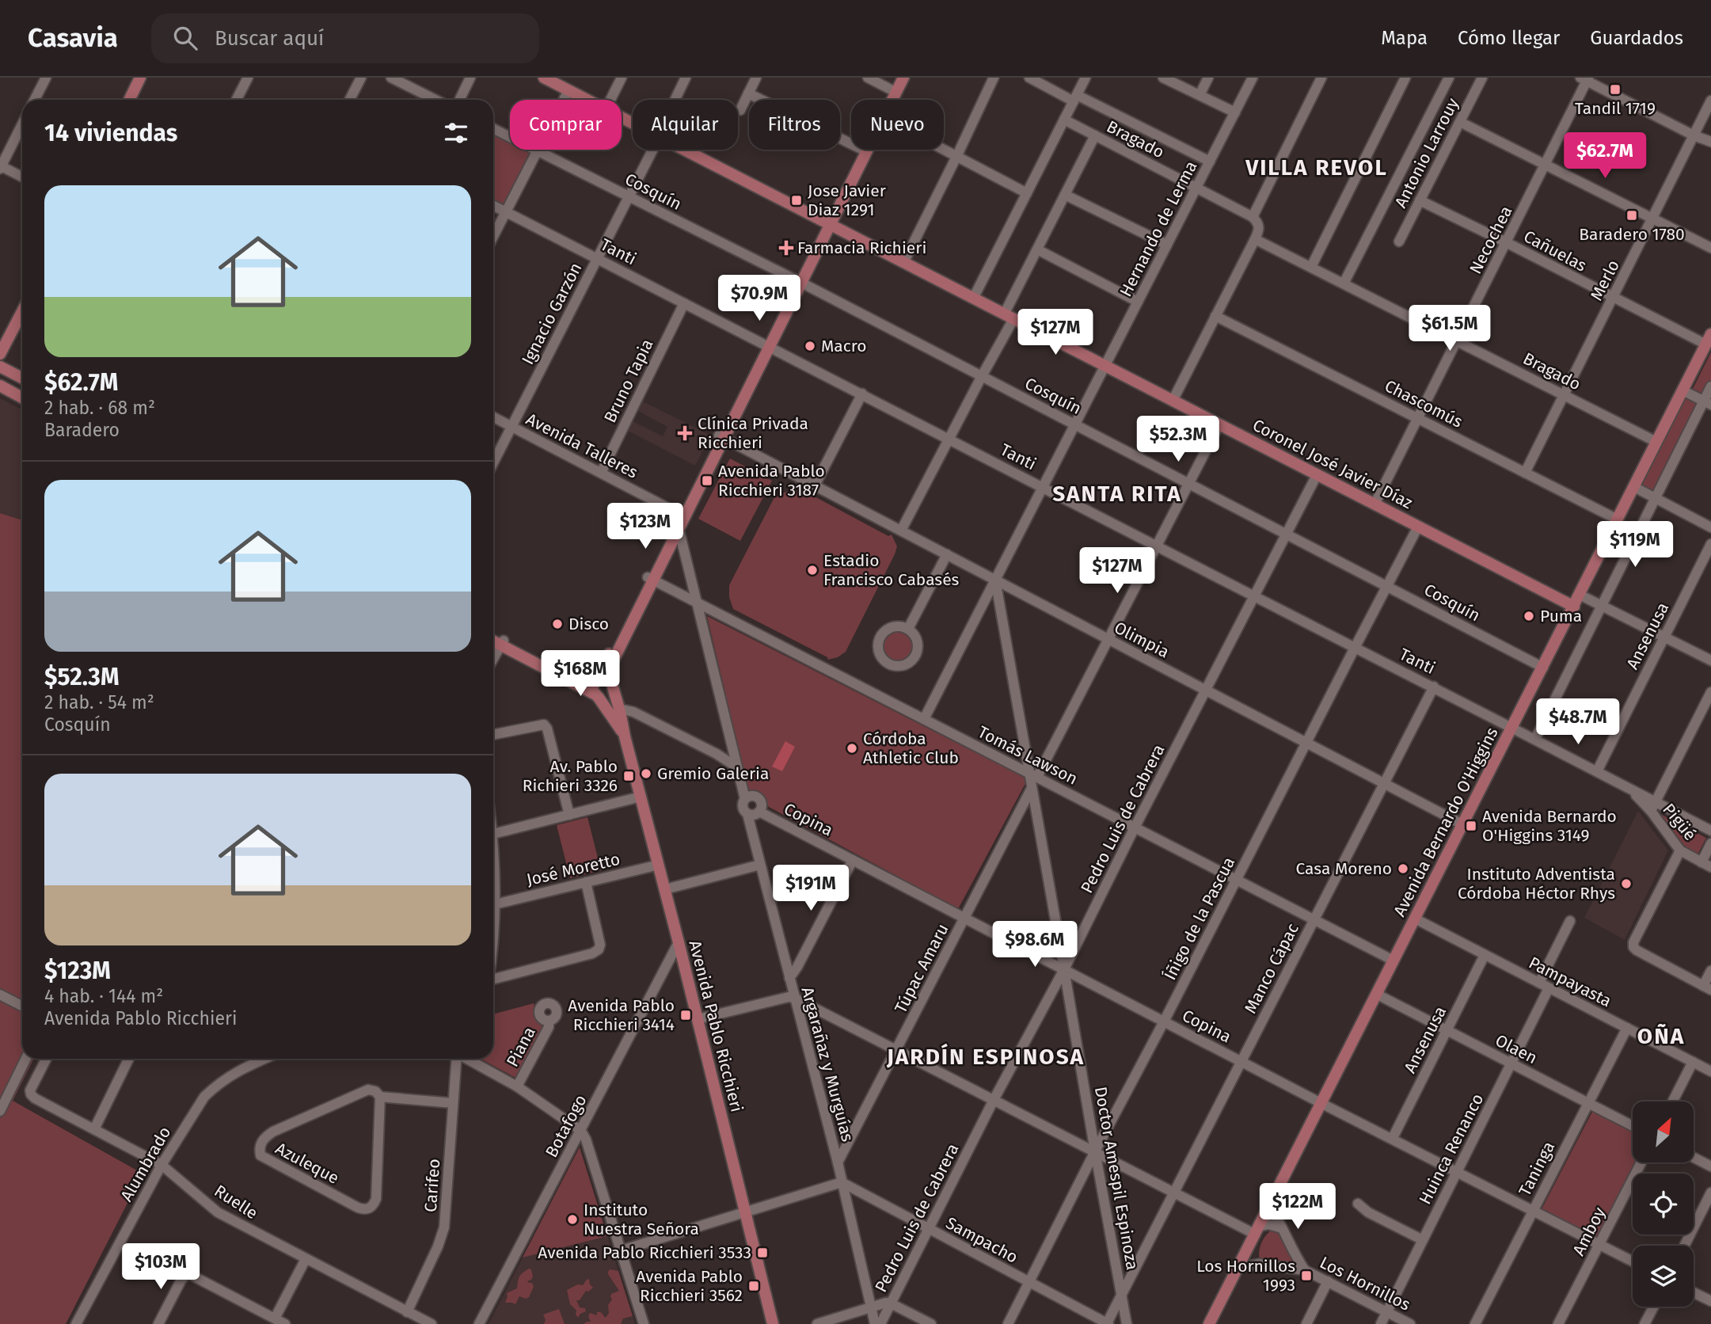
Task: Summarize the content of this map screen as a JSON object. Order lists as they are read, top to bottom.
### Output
{
  "streets": {
    "main road": ["Coronel José Javier Díaz", "Avenida Bernardo O'Higgins", "Avenida Pablo Ricchieri"],
    "street": [
      "Bragado",
      "Antonio Larrouy",
      "Cosquín",
      "Hernando de Lerma",
      "Necochea",
      "Cañuelas",
      "Tanti",
      "Merlo",
      "Ignacio Garzón",
      "Bruno Tapia",
      "Chascomús",
      "Avenida Talleres",
      "Ansenusa",
      "Olimpia",
      "Tomás Lawson",
      "Pedro Luis de Cabrera",
      "Copina",
      "Pigüé",
      "José Moretto",
      "Íñigo de la Pascua",
      "Túpac Amaru",
      "Manco Cápac",
      "Pampayasta",
      "Piana",
      "Olaen",
      "Argarañaz y Murguías",
      "Botafogo",
      "Huinca Renanco",
      "Azuleque",
      "Alumbrado",
      "Taninga",
      "Doctor Amespil Espinoza",
      "Carifeo",
      "Ruelle",
      "Amboy",
      "Sampacho",
      "Los Hornillos"
    ]
  },
  "crossings": [
    ["Bragado", "Hernando de Lerma"],
    ["Bragado", "Necochea"],
    ["Bragado", "Merlo"],
    ["Bragado", "Avenida Bernardo O'Higgins"],
    ["Antonio Larrouy", "Cañuelas"],
    ["Cosquín", "Hernando de Lerma"],
    ["Cosquín", "Ignacio Garzón"],
    ["Cosquín", "Pedro Luis de Cabrera"],
    ["Cosquín", "Avenida Bernardo O'Higgins"],
    ["Cosquín", "Íñigo de la Pascua"],
    ["Hernando de Lerma", "Tanti"],
    ["Hernando de Lerma", "Coronel José Javier Díaz"],
    ["Hernando de Lerma", "Olimpia"],
    ["Hernando de Lerma", "Tomás Lawson"],
    ["Hernando de Lerma", "Doctor Amespil Espinoza"],
    ["Necochea", "Cañuelas"],
    ["Necochea", "Chascomús"],
    ["Necochea", "Coronel José Javier Díaz"],
    ["Cañuelas", "Merlo"],
    ["Cañuelas", "Avenida Bernardo O'Higgins"],
    ["Tanti", "Ignacio Garzón"],
    ["Tanti", "Bruno Tapia"],
    ["Tanti", "Ansenusa"],
    ["Tanti", "Pedro Luis de Cabrera"],
    ["Tanti", "Avenida Bernardo O'Higgins"],
    ["Tanti", "Pigüé"],
    ["Tanti", "Íñigo de la Pascua"],
    ["Tanti", "Manco Cápac"],
    ["Merlo", "Chascomús"],
    ["Ignacio Garzón", "Avenida Talleres"],
    ["Bruno Tapia", "Avenida Talleres"],
    ["Chascomús", "Avenida Bernardo O'Higgins"],
    ["Coronel José Javier Díaz", "Pedro Luis de Cabrera"],
    ["Coronel José Javier Díaz", "Avenida Bernardo O'Higgins"],
    ["Coronel José Javier Díaz", "Íñigo de la Pascua"],
    ["Ansenusa", "Copina"],
    ["Ansenusa", "Pampayasta"],
    ["Ansenusa", "Olaen"],
    ["Olimpia", "Pedro Luis de Cabrera"],
    ["Olimpia", "Avenida Bernardo O'Higgins"],
    ["Olimpia", "Íñigo de la Pascua"],
    ["Olimpia", "Manco Cápac"],
    ["Olimpia", "Doctor Amespil Espinoza"],
    ["Tomás Lawson", "Pedro Luis de Cabrera"],
    ["Tomás Lawson", "Avenida Bernardo O'Higgins"],
    ["Tomás Lawson", "Íñigo de la Pascua"],
    ["Tomás Lawson", "Manco Cápac"],
    ["Tomás Lawson", "Doctor Amespil Espinoza"],
    ["Pedro Luis de Cabrera", "Copina"],
    ["Pedro Luis de Cabrera", "Doctor Amespil Espinoza"],
    ["Pedro Luis de Cabrera", "Sampacho"],
    ["Copina", "Avenida Bernardo O'Higgins"],
    ["Copina", "Íñigo de la Pascua"],
    ["Copina", "Túpac Amaru"],
    ["Copina", "Manco Cápac"],
    ["Copina", "Argarañaz y Murguías"],
    ["Copina", "Huinca Renanco"],
    ["Copina", "Taninga"],
    ["Copina", "Doctor Amespil Espinoza"],
    ["Copina", "Amboy"],
    ["Avenida Bernardo O'Higgins", "Pampayasta"],
    ["Avenida Bernardo O'Higgins", "Olaen"],
    ["Avenida Bernardo O'Higgins", "Los Hornillos"],
    ["José Moretto", "Avenida Pablo Ricchieri"],
    ["Íñigo de la Pascua", "Doctor Amespil Espinoza"],
    ["Íñigo de la Pascua", "Sampacho"],
    ["Túpac Amaru", "Argarañaz y Murguías"],
    ["Túpac Amaru", "Doctor Amespil Espinoza"],
    ["Manco Cápac", "Doctor Amespil Espinoza"],
    ["Manco Cápac", "Sampacho"],
    ["Pampayasta", "Huinca Renanco"],
    ["Pampayasta", "Taninga"],
    ["Avenida Pablo Ricchieri", "Botafogo"],
    ["Olaen", "Huinca Renanco"],
    ["Olaen", "Taninga"],
    ["Argarañaz y Murguías", "Sampacho"],
    ["Huinca Renanco", "Los Hornillos"],
    ["Azuleque", "Carifeo"],
    ["Alumbrado", "Ruelle"],
    ["Carifeo", "Ruelle"]
  ],
  "districts": [
    "VILLA REVOL",
    "SANTA RITA",
    "OÑA",
    "JARDÍN ESPINOSA"
  ],
  "places": {
    "transit": [
      "Tandil 1719",
      "Jose Javier Diaz 1291",
      "Baradero 1780",
      "Avenida Pablo Ricchieri 3187",
      "Av. Pablo Richieri 3326",
      "Avenida Bernardo O'Higgins 3149",
      "Avenida Pablo Ricchieri 3414",
      "Avenida Pablo Ricchieri 3533",
      "Los Hornillos 1993",
      "Avenida Pablo Ricchieri 3562"
    ],
    "health": ["Farmacia Richieri", "Clínica Privada Ricchieri"],
    "other": [
      "Macro",
      "Estadio Francisco Cabasés",
      "Puma",
      "Disco",
      "Córdoba Athletic Club",
      "Gremio Galeria",
      "Casa Moreno",
      "Instituto Adventista Córdoba Héctor Rhys",
      "Instituto Nuestra Señora"
    ]
  },
  "north": "top right",
  "page": {
    "header": "Casavia",
    "search": "Buscar aquí",
    "nav": ["Mapa", "Cómo llegar", "Guardados"],
    "chip": [
      "Comprar",
      "Alquilar",
      "Filtros",
      "Nuevo"
    ],
    "heading": "14 viviendas",
    "price": [
      "$62.7M",
      "$70.9M",
      "$61.5M",
      "$127M",
      "$52.3M",
      "$123M",
      "$119M",
      "$127M",
      "$168M",
      "$48.7M",
      "$191M",
      "$98.6M",
      "$122M",
      "$103M"
    ],
    "list": [
      {
        "name": "$62.7M",
        "note": "2 hab. · 68 m² · Baradero"
      },
      {
        "name": "$52.3M",
        "note": "2 hab. · 54 m² · Cosquín"
      },
      {
        "name": "$123M",
        "note": "4 hab. · 144 m² · Avenida Pablo Ricchieri"
      }
    ]
  }
}
